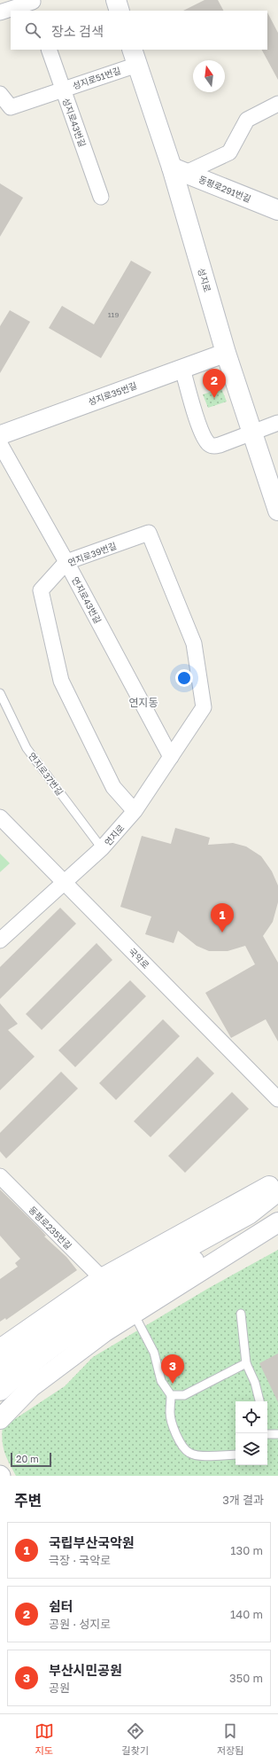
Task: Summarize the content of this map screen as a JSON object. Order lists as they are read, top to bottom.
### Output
{
  "streets": {
    "main road": ["동평로291번길", "성지로"],
    "street": [
      "성지로51번길",
      "성지로43번길",
      "성지로35번길",
      "연지로39번길",
      "연지로43번길",
      "연지로",
      "국악로",
      "동평로235번길"
    ],
    "lane": ["연지로37번길"]
  },
  "crossings": [
    ["성지로51번길", "성지로43번길"],
    ["성지로51번길", "성지로"],
    ["동평로291번길", "성지로"],
    ["성지로", "성지로35번길"],
    ["연지로39번길", "연지로43번길"],
    ["연지로39번길", "연지로"],
    ["연지로43번길", "연지로"],
    ["연지로37번길", "연지로"],
    ["연지로", "국악로"]
  ],
  "districts": ["연지동"],
  "house_numbers": ["119"],
  "scale_bar": "20 m",
  "north": "top",
  "page": {
    "search": "장소 검색",
    "pins": ["2", "1", "3"],
    "scale": "20 m",
    "heading": ["주변", "3개 결과"],
    "list": [
      {
        "mark": "1",
        "name": "국립부산국악원",
        "note": "극장 · 국악로",
        "value": "130 m"
      },
      {
        "mark": "2",
        "name": "쉼터",
        "note": "공원 · 성지로",
        "value": "140 m"
      },
      {
        "mark": "3",
        "name": "부산시민공원",
        "note": "공원",
        "value": "350 m"
      }
    ],
    "nav": ["지도", "길찾기", "저장됨"]
  }
}
